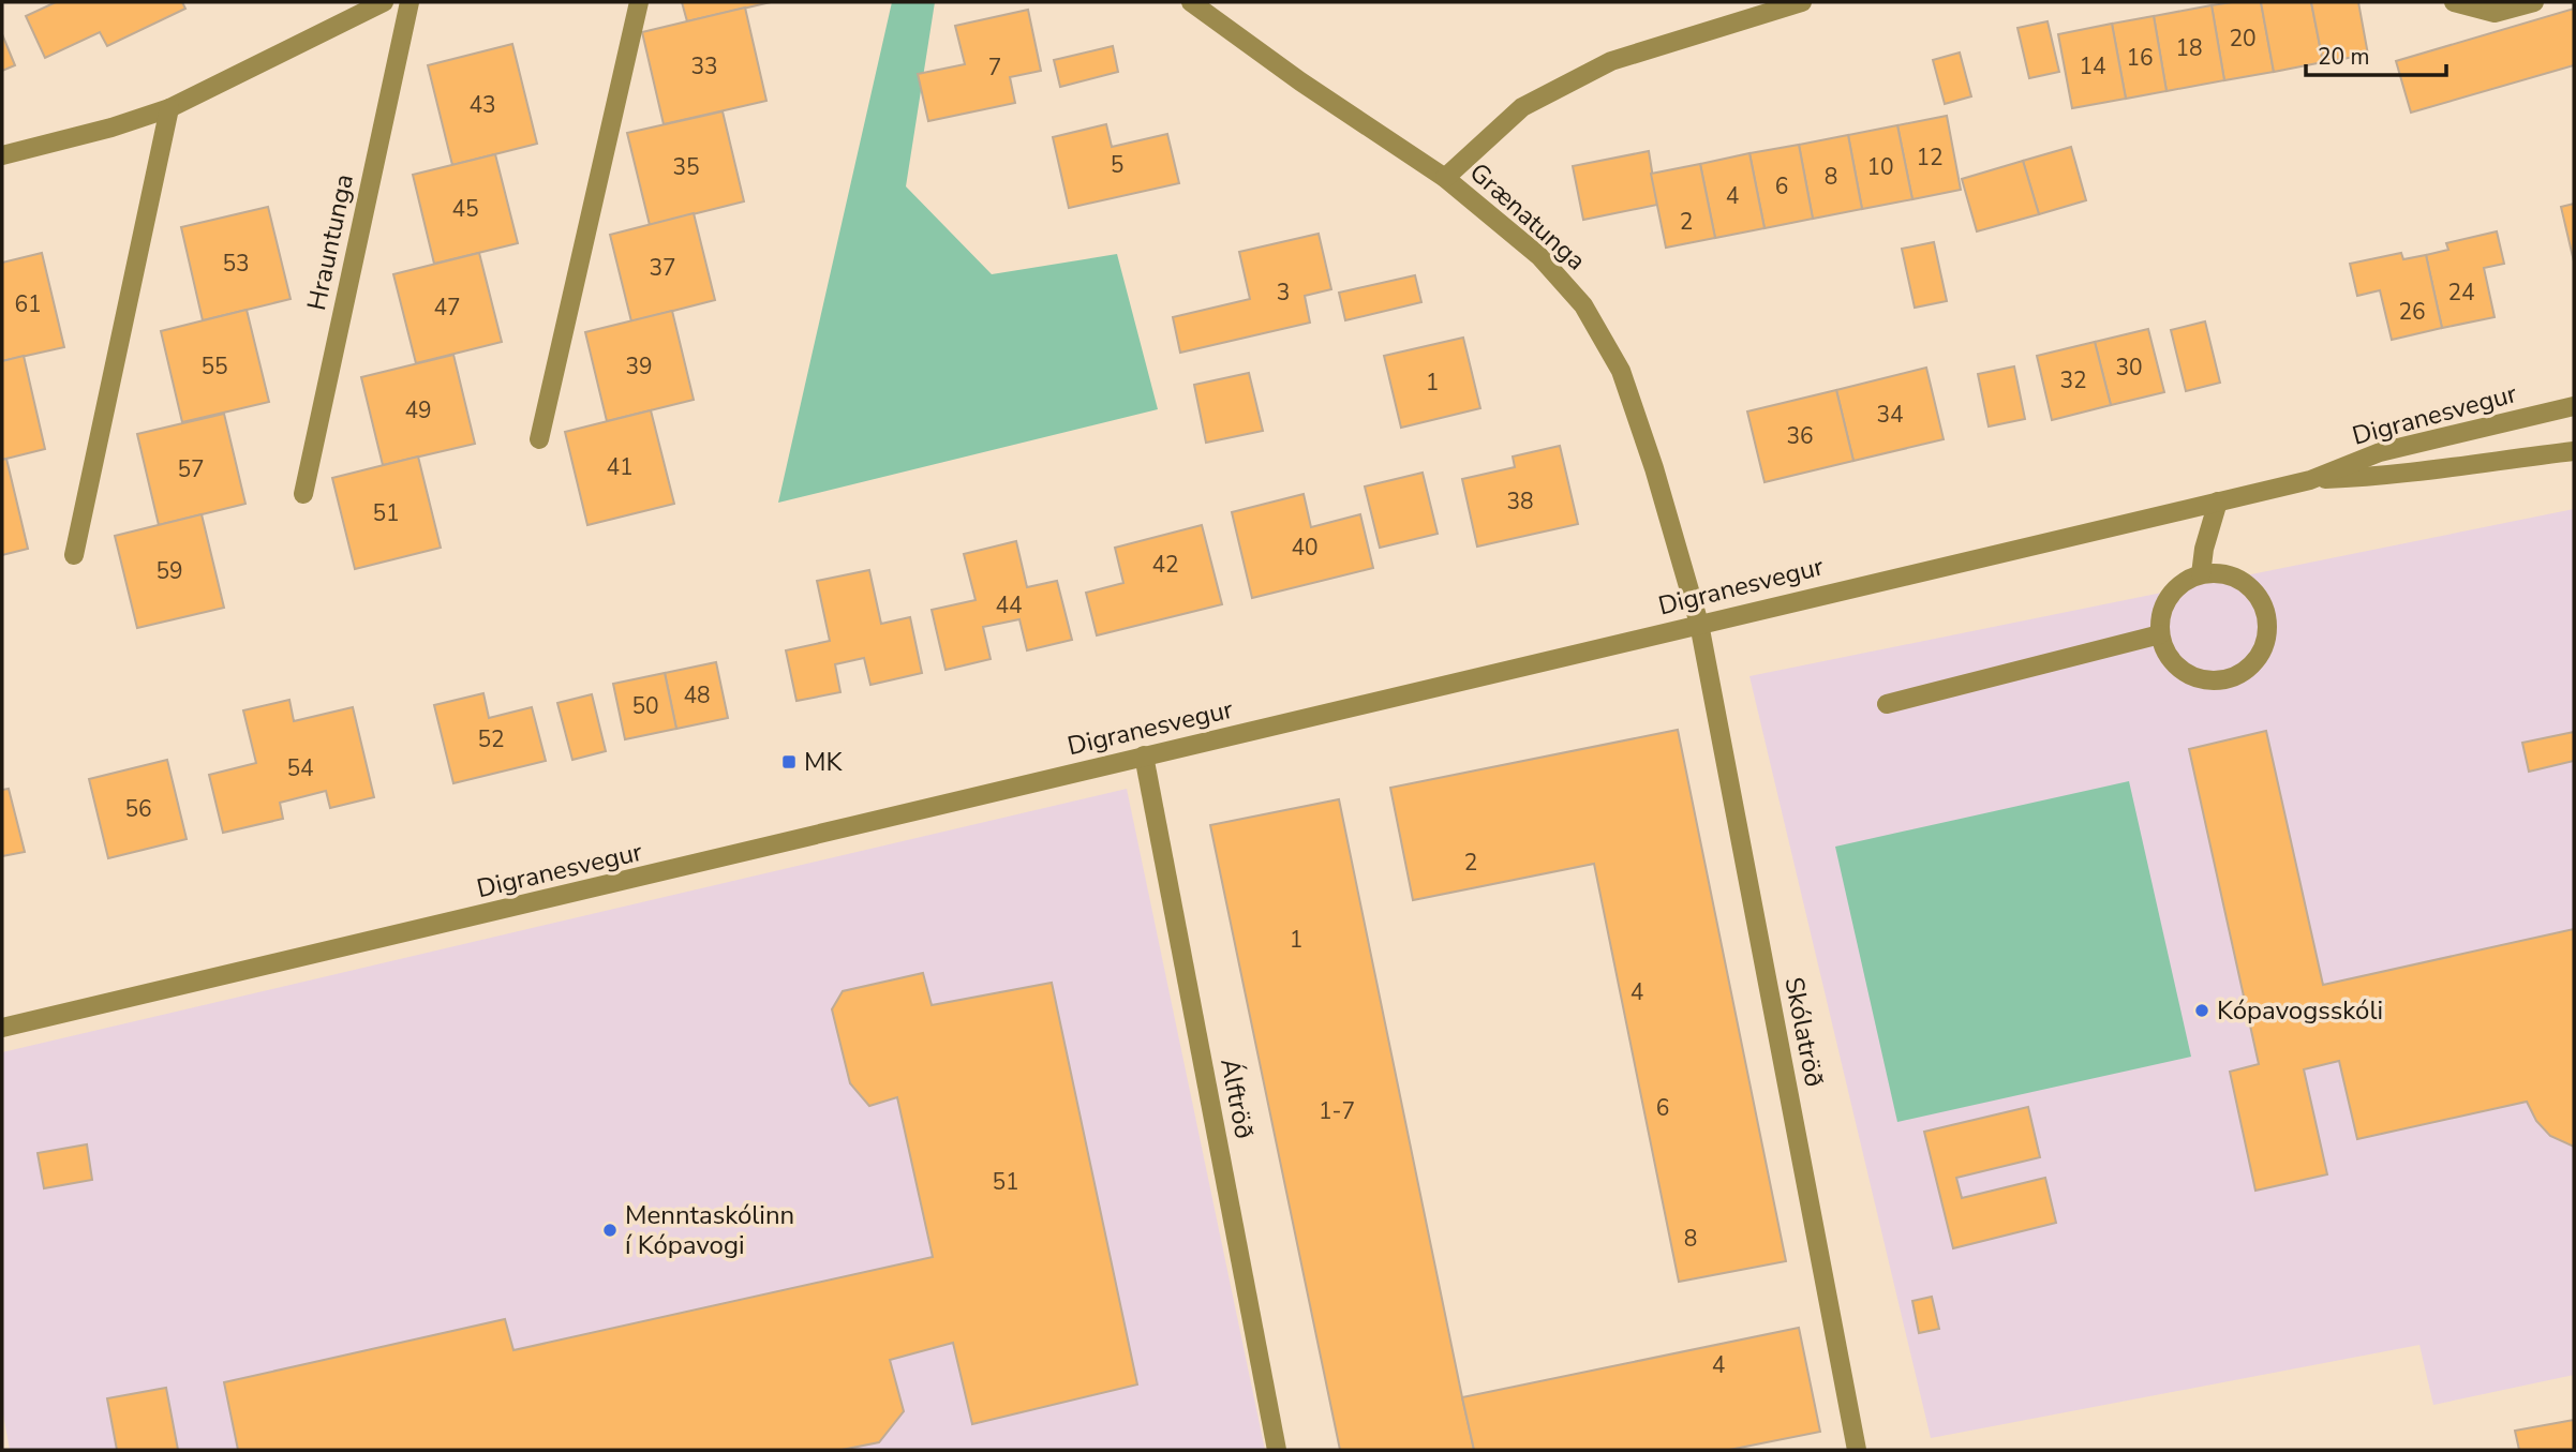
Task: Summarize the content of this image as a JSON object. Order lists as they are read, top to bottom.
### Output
{
  "streets": {
    "street": [
      "Grænatunga",
      "Hrauntunga",
      "Digranesvegur",
      "Skólatröð",
      "Álftröð"
    ]
  },
  "crossings": [
    ["Grænatunga", "Digranesvegur"],
    ["Grænatunga", "Skólatröð"],
    ["Digranesvegur", "Skólatröð"],
    ["Digranesvegur", "Álftröð"]
  ],
  "places": {
    "transit": ["MK"],
    "other": ["Kópavogsskóli", "Menntaskólinn í Kópavogi"]
  },
  "house_numbers": [
    "20",
    "18",
    "16",
    "33",
    "14",
    "7",
    "43",
    "12",
    "5",
    "35",
    "10",
    "8",
    "6",
    "4",
    "45",
    "2",
    "53",
    "37",
    "3",
    "24",
    "61",
    "47",
    "26",
    "55",
    "39",
    "30",
    "32",
    "1",
    "49",
    "34",
    "36",
    "41",
    "57",
    "38",
    "51",
    "40",
    "42",
    "59",
    "44",
    "48",
    "50",
    "52",
    "54",
    "56",
    "2",
    "1",
    "4",
    "6",
    "1-7",
    "51",
    "8",
    "4"
  ],
  "scale_bar": "20 m"
}
